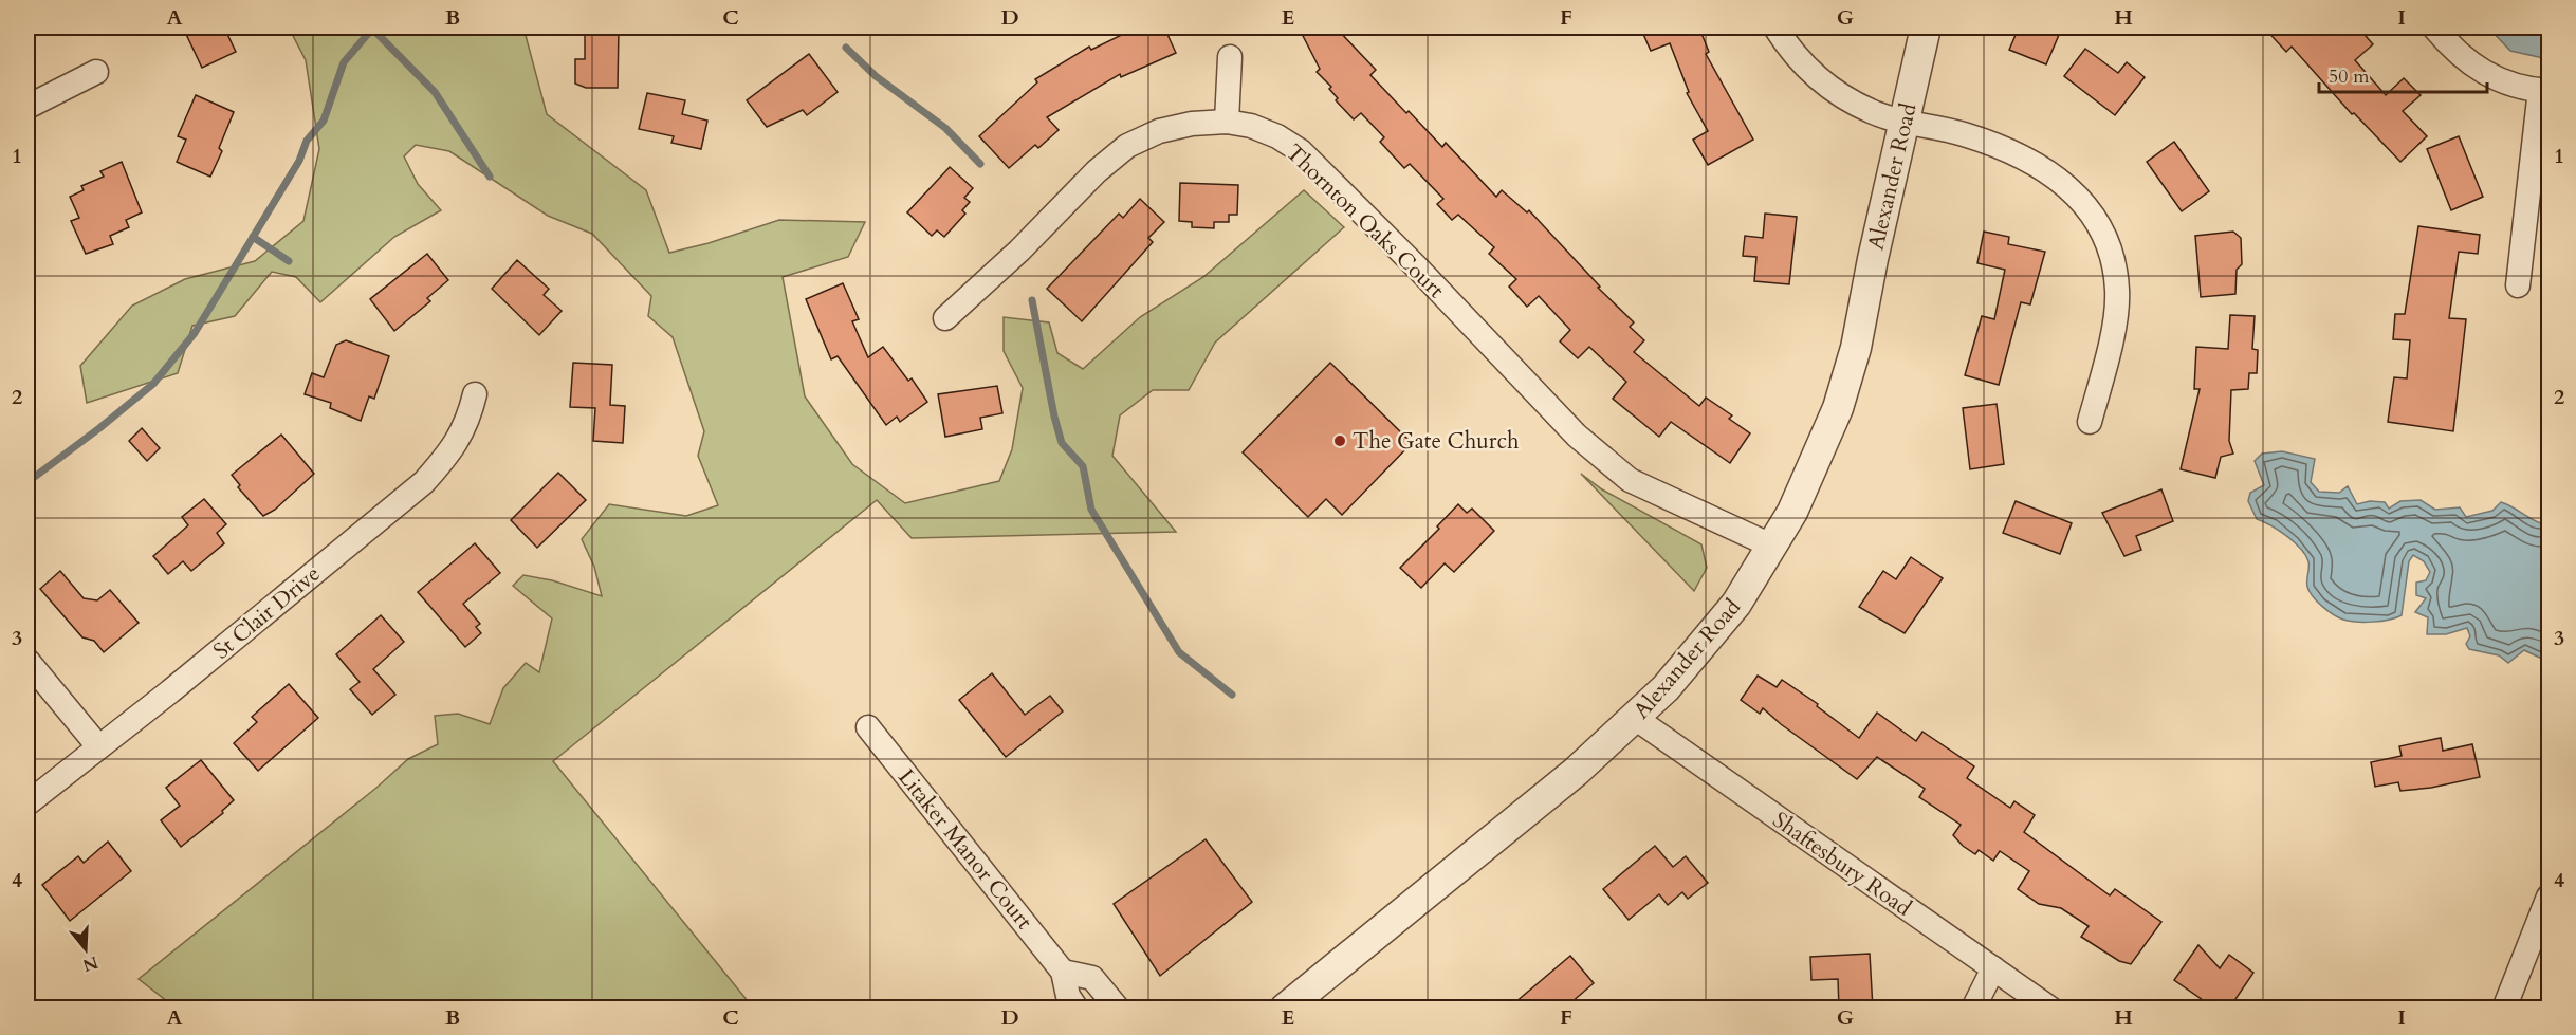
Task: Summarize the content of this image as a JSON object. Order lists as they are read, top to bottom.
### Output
{
  "streets": {
    "street": [
      "Alexander Road",
      "Thornton Oaks Court",
      "St Clair Drive",
      "Litaker Manor Court",
      "Shaftesbury Road"
    ]
  },
  "crossings": [
    ["Alexander Road", "Thornton Oaks Court"],
    ["Alexander Road", "Shaftesbury Road"]
  ],
  "places": ["The Gate Church"],
  "scale_bar": "50 m",
  "north": "bottom",
  "grid": {
    "columns": [
      "A",
      "B",
      "C",
      "D",
      "E",
      "F",
      "G",
      "H",
      "I"
    ],
    "rows": [
      "1",
      "2",
      "3",
      "4"
    ]
  }
}
